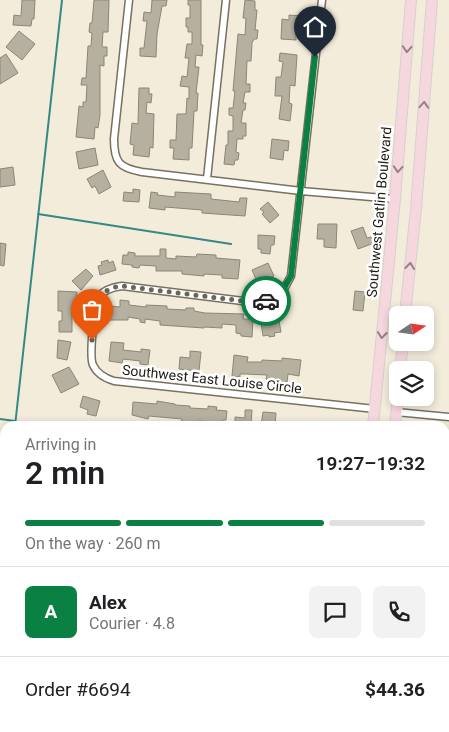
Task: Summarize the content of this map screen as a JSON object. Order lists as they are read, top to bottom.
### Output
{
  "streets": {
    "main road": ["Southwest Gatlin Boulevard"],
    "street": ["Southwest East Louise Circle"]
  },
  "crossings": [
    ["Southwest Gatlin Boulevard", "Southwest East Louise Circle"]
  ],
  "north": "right",
  "page": {
    "heading": ["2 min", "Arriving in", "19:27–19:32"],
    "panel": [
      "Alex",
      "Courier · 4.8",
      "Order #6694",
      "$44.36"
    ],
    "bar": "On the way · 260 m",
    "round": "A"
  }
}
